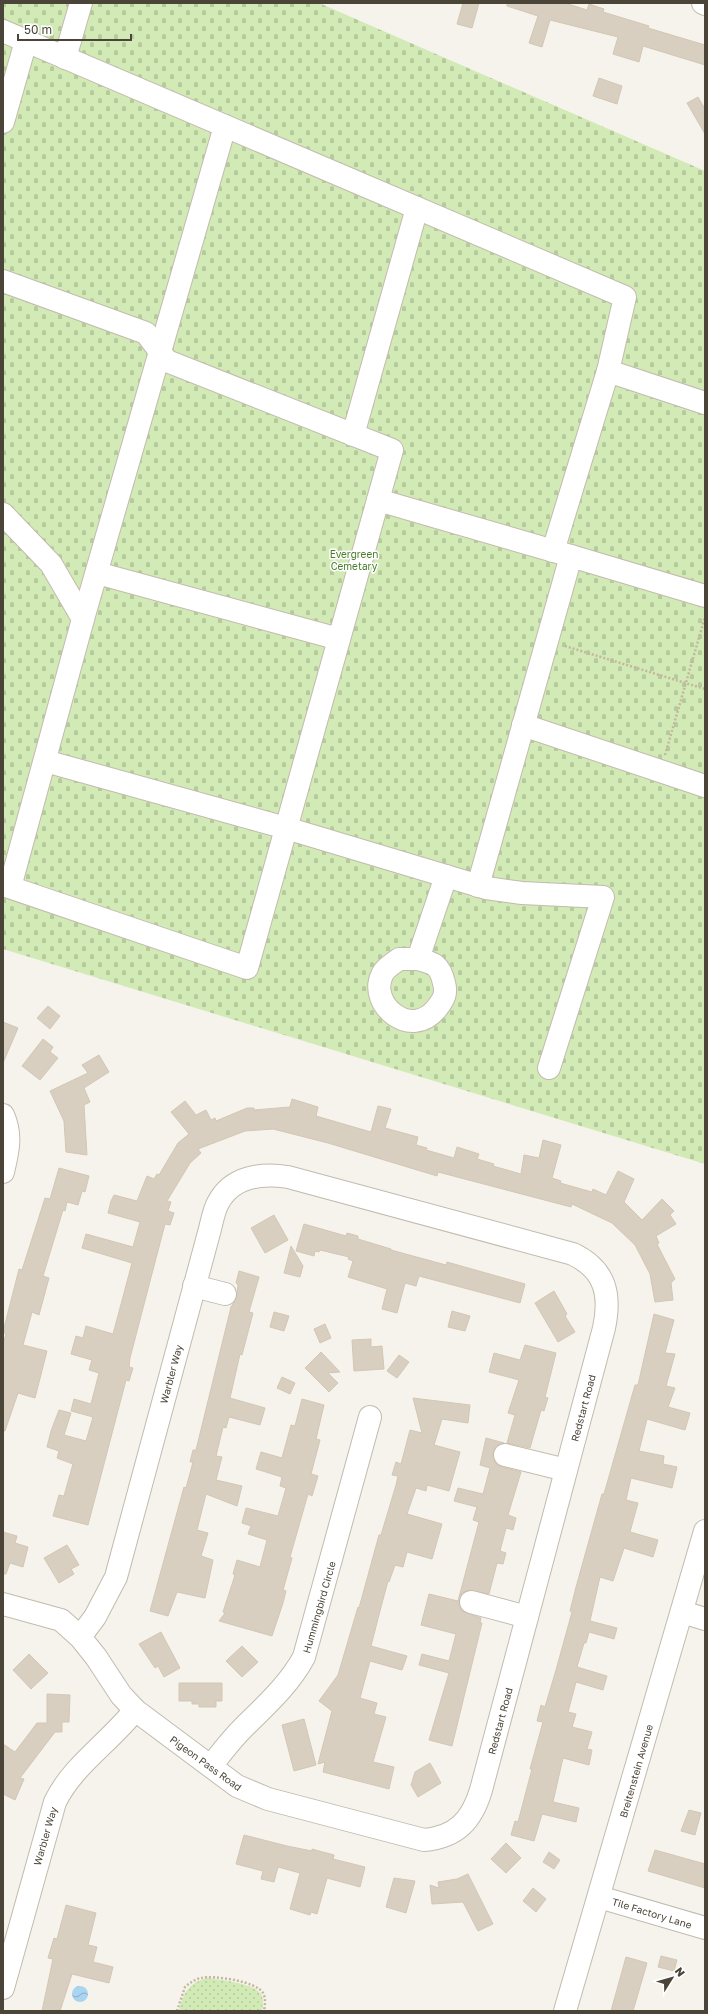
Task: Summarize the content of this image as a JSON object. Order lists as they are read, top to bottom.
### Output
{
  "streets": {
    "street": [
      "Warbler Way",
      "Redstart Road",
      "Hummingbird Circle",
      "Pigeon Pass Road",
      "Breitenstein Avenue",
      "Tile Factory Lane"
    ]
  },
  "crossings": [
    ["Warbler Way", "Redstart Road"],
    ["Warbler Way", "Pigeon Pass Road"],
    ["Redstart Road", "Pigeon Pass Road"],
    ["Hummingbird Circle", "Pigeon Pass Road"],
    ["Breitenstein Avenue", "Tile Factory Lane"]
  ],
  "parks": ["Evergreen Cemetary"],
  "scale_bar": "50 m",
  "north": "top right"
}
